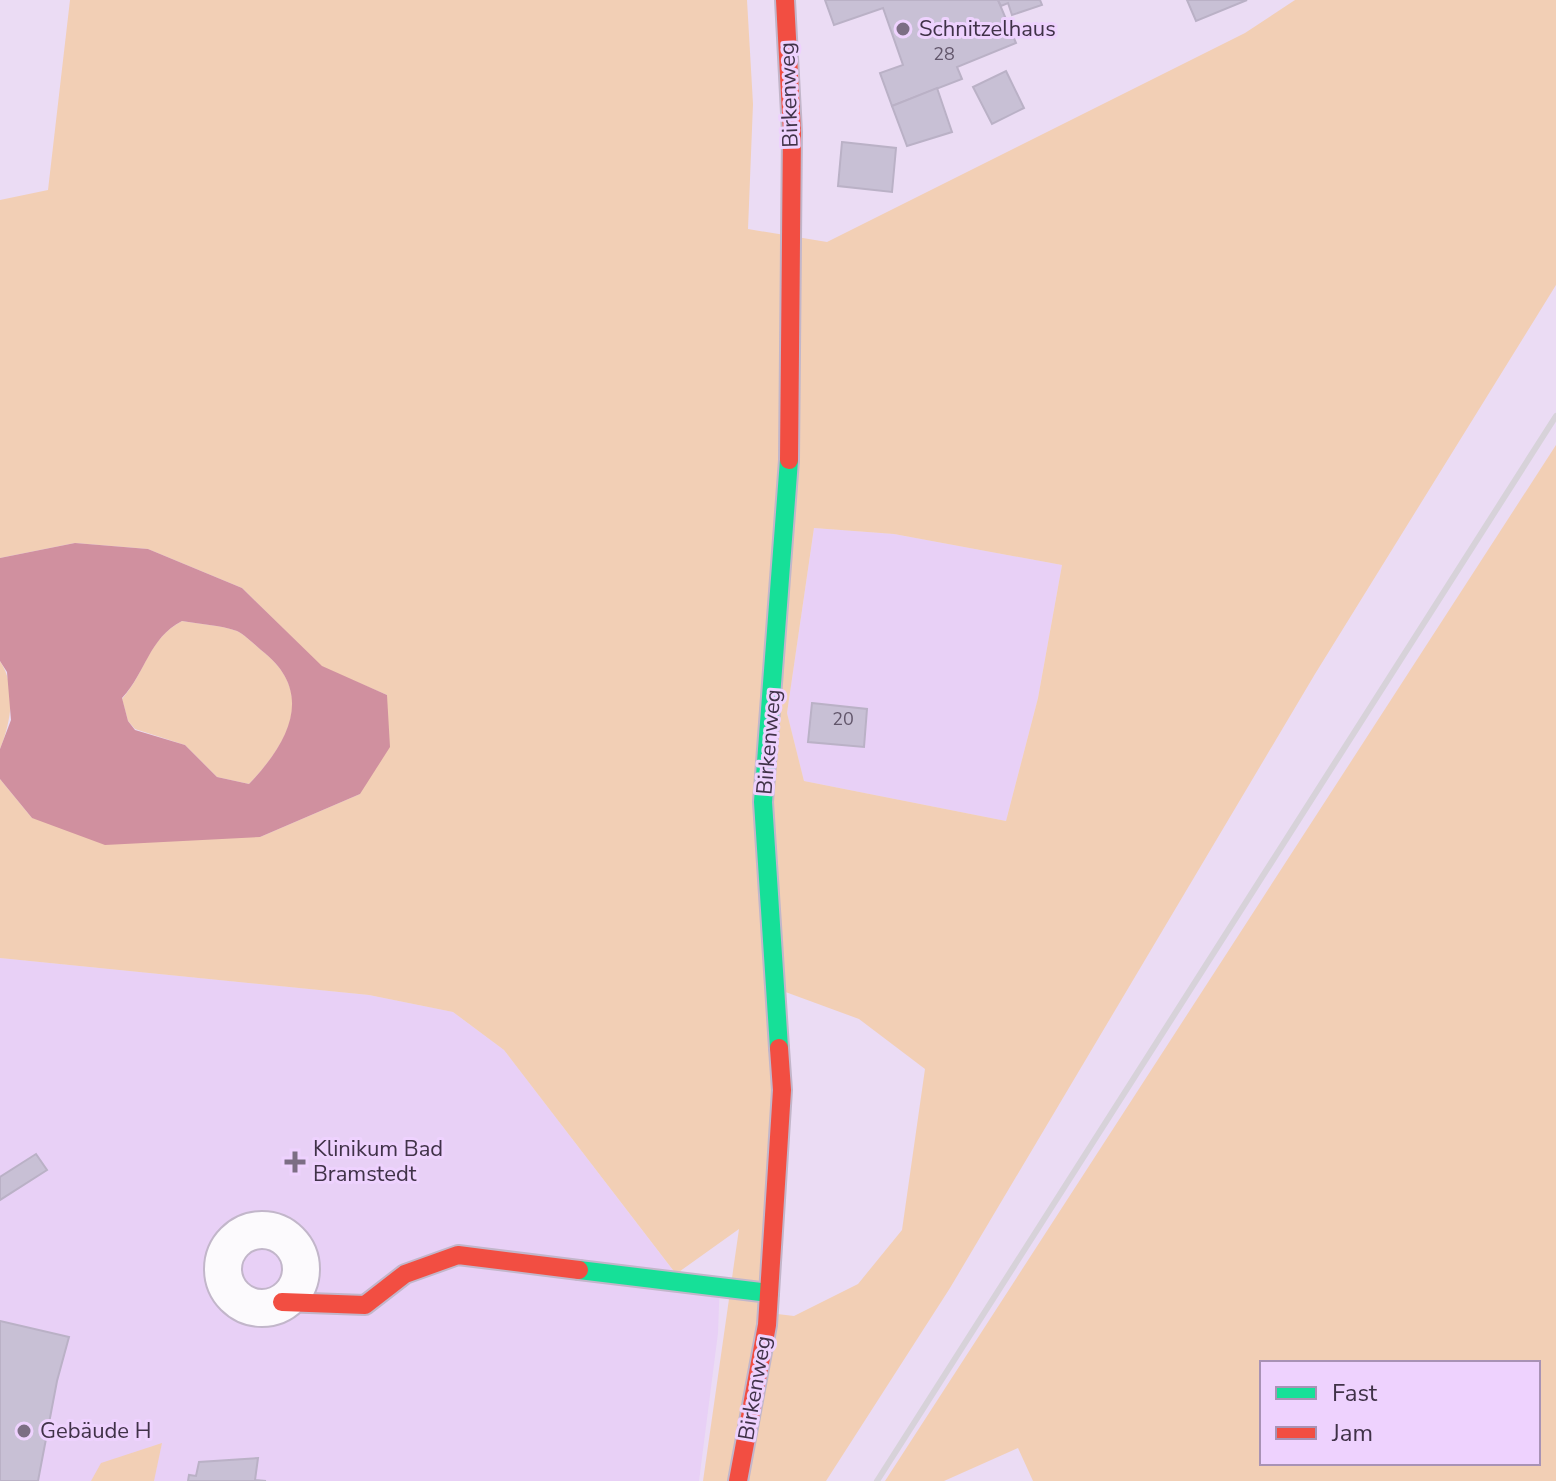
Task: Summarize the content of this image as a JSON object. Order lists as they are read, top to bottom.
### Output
{
  "streets": {
    "street": ["Birkenweg"]
  },
  "places": {
    "other": ["Schnitzelhaus", "Gebäude H"],
    "health": ["Klinikum Bad Bramstedt"]
  },
  "house_numbers": ["28", "20"],
  "legend": ["Fast", "Jam"]
}
